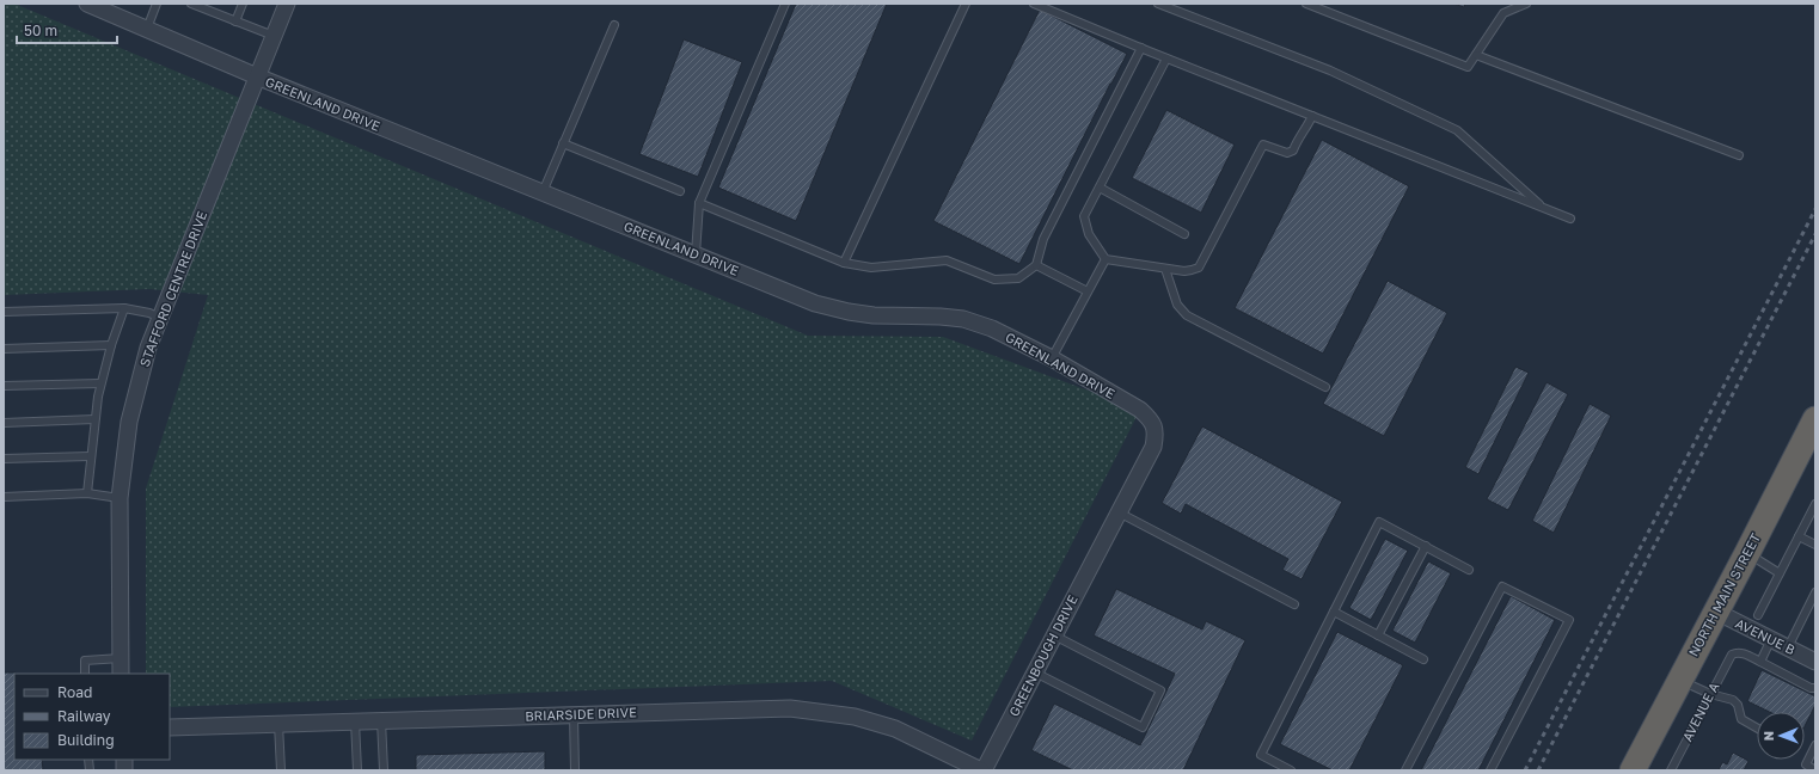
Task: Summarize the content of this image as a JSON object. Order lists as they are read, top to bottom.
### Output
{
  "streets": {
    "highway": ["NORTH MAIN STREET"],
    "street": [
      "GREENLAND DRIVE",
      "STAFFORD CENTRE DRIVE",
      "AVENUE B",
      "GREENBOUGH DRIVE",
      "BRIARSIDE DRIVE"
    ],
    "lane": ["AVENUE A"]
  },
  "crossings": [
    ["GREENLAND DRIVE", "STAFFORD CENTRE DRIVE"],
    ["GREENLAND DRIVE", "GREENBOUGH DRIVE"],
    ["NORTH MAIN STREET", "AVENUE B"],
    ["GREENBOUGH DRIVE", "BRIARSIDE DRIVE"]
  ],
  "legend": ["Road", "Railway", "Building"],
  "scale_bar": "50 m",
  "north": "left"
}
